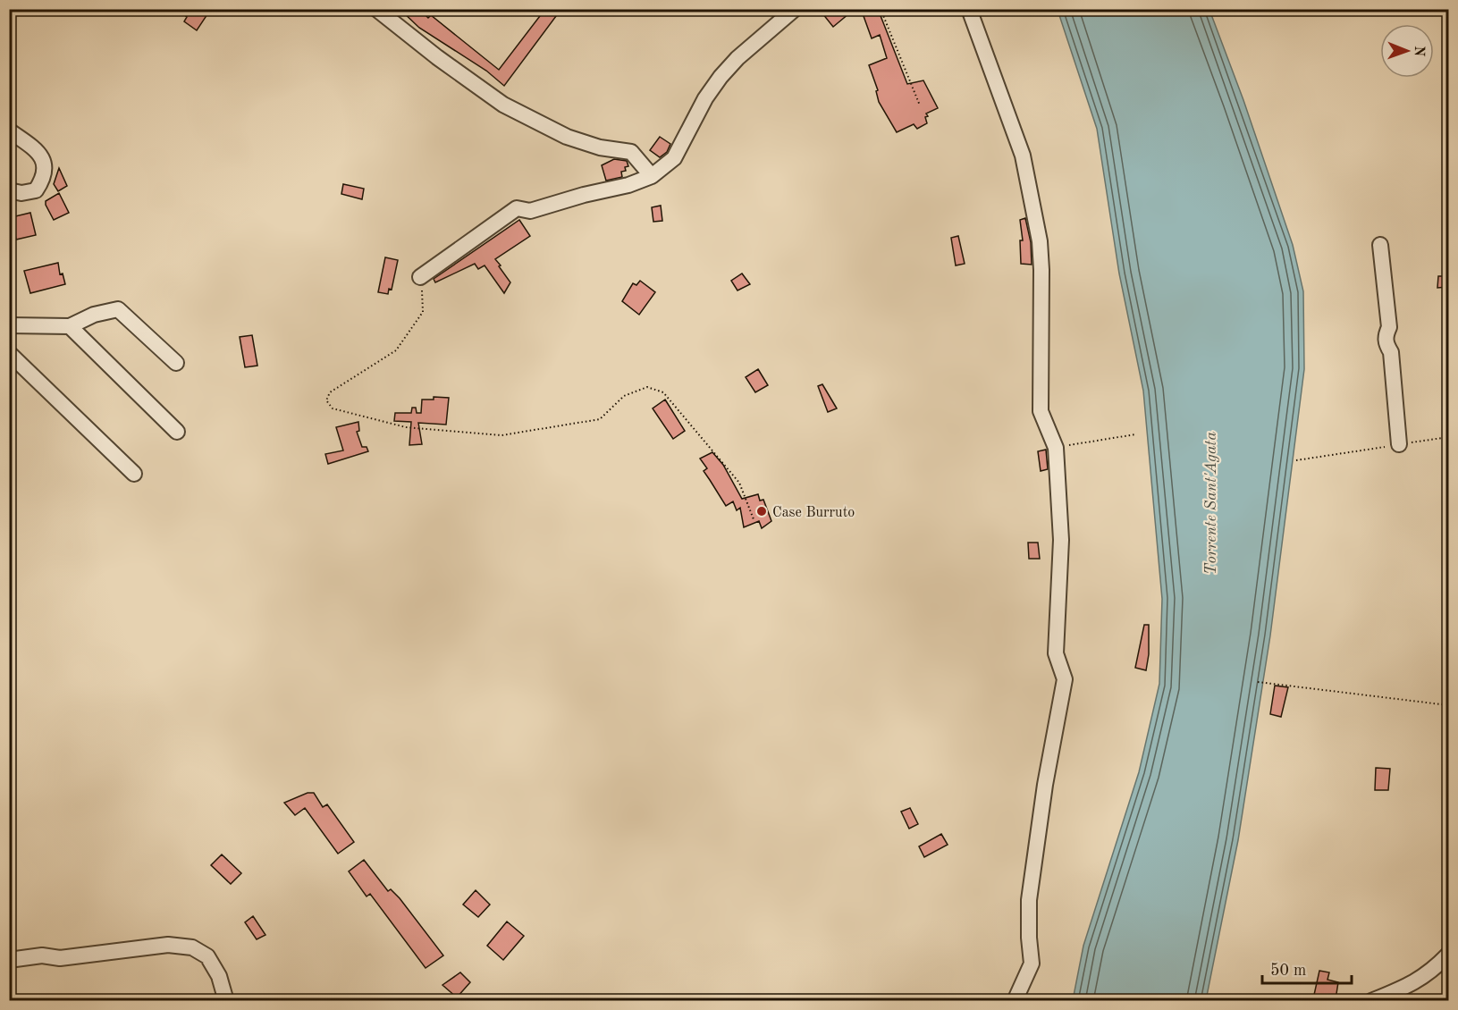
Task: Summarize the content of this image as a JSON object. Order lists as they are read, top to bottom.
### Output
{
  "water": ["Torrente Sant'Agata"],
  "places": ["Case Burruto"],
  "scale_bar": "50 m",
  "north": "right"
}
